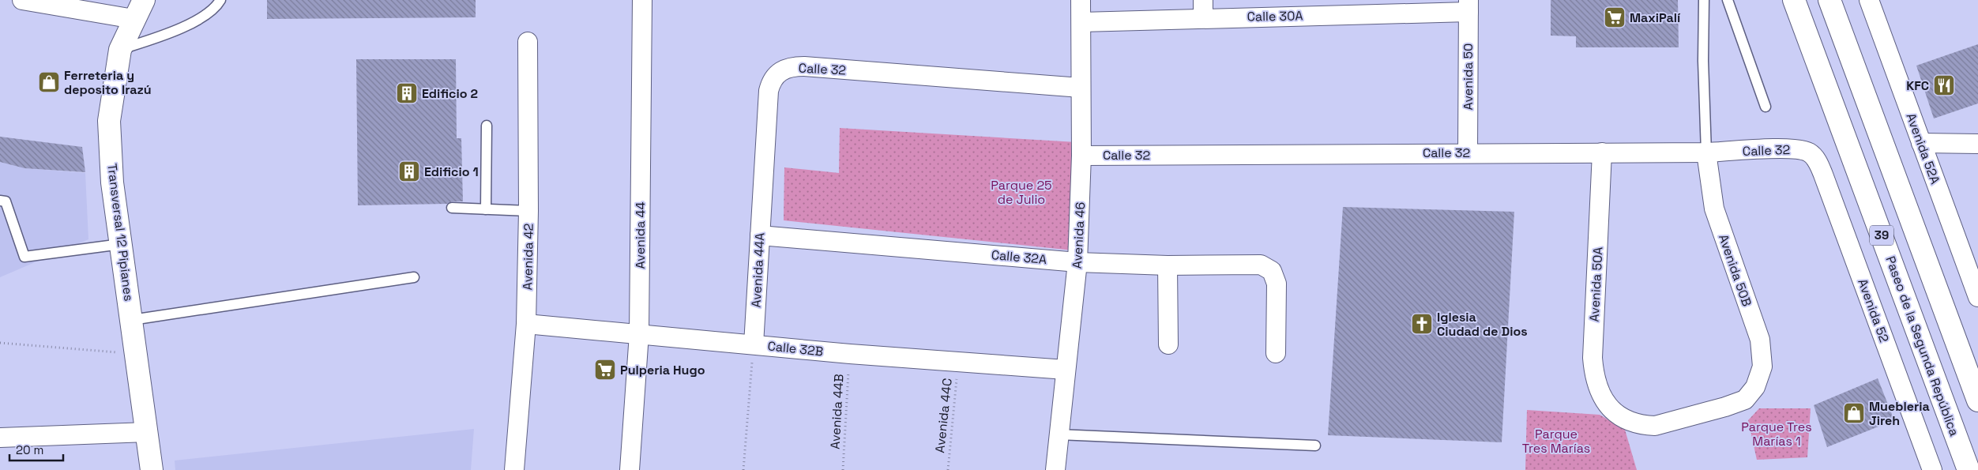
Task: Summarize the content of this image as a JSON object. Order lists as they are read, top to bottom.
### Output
{
  "streets": {
    "main road": ["Transversal 12 Pipianes", "39", "Paseo de la Segunda República"],
    "street": [
      "Calle 30A",
      "Calle 32",
      "Avenida 50",
      "Avenida 52A",
      "Avenida 44",
      "Avenida 46",
      "Avenida 42",
      "Calle 32A",
      "Avenida 44A",
      "Avenida 50B",
      "Avenida 50A",
      "Avenida 52",
      "Calle 32B"
    ],
    "path": ["Avenida 44B", "Avenida 44C"]
  },
  "crossings": [
    ["Calle 30A", "Avenida 50"],
    ["Calle 30A", "Avenida 46"],
    ["Calle 32", "Avenida 50"],
    ["Calle 32", "Avenida 46"],
    ["Calle 32", "Avenida 44A"],
    ["Calle 32", "Avenida 50B"],
    ["Calle 32", "Avenida 50A"],
    ["Calle 32", "Avenida 52"],
    ["Avenida 44", "Calle 32B"],
    ["Avenida 46", "Calle 32A"],
    ["Avenida 46", "Calle 32B"],
    ["Avenida 42", "Calle 32B"],
    ["Calle 32A", "Avenida 44A"],
    ["Avenida 44A", "Calle 32B"],
    ["Avenida 50B", "Avenida 50A"],
    ["Calle 32B", "Avenida 44B"],
    ["Calle 32B", "Avenida 44C"]
  ],
  "parks": ["Parque 25 de Julio", "Parque Tres Marías 1", "Parque Tres Marías"],
  "places": {
    "supermarket": ["MaxiPalí", "Pulperia Hugo"],
    "shop": ["Ferreteria y deposito Irazú", "Muebleria Jireh"],
    "restaurant": ["KFC"],
    "building": ["Edificio 2", "Edificio 1"],
    "church": ["Iglesia Ciudad de Dios"]
  },
  "scale_bar": "20 m"
}
